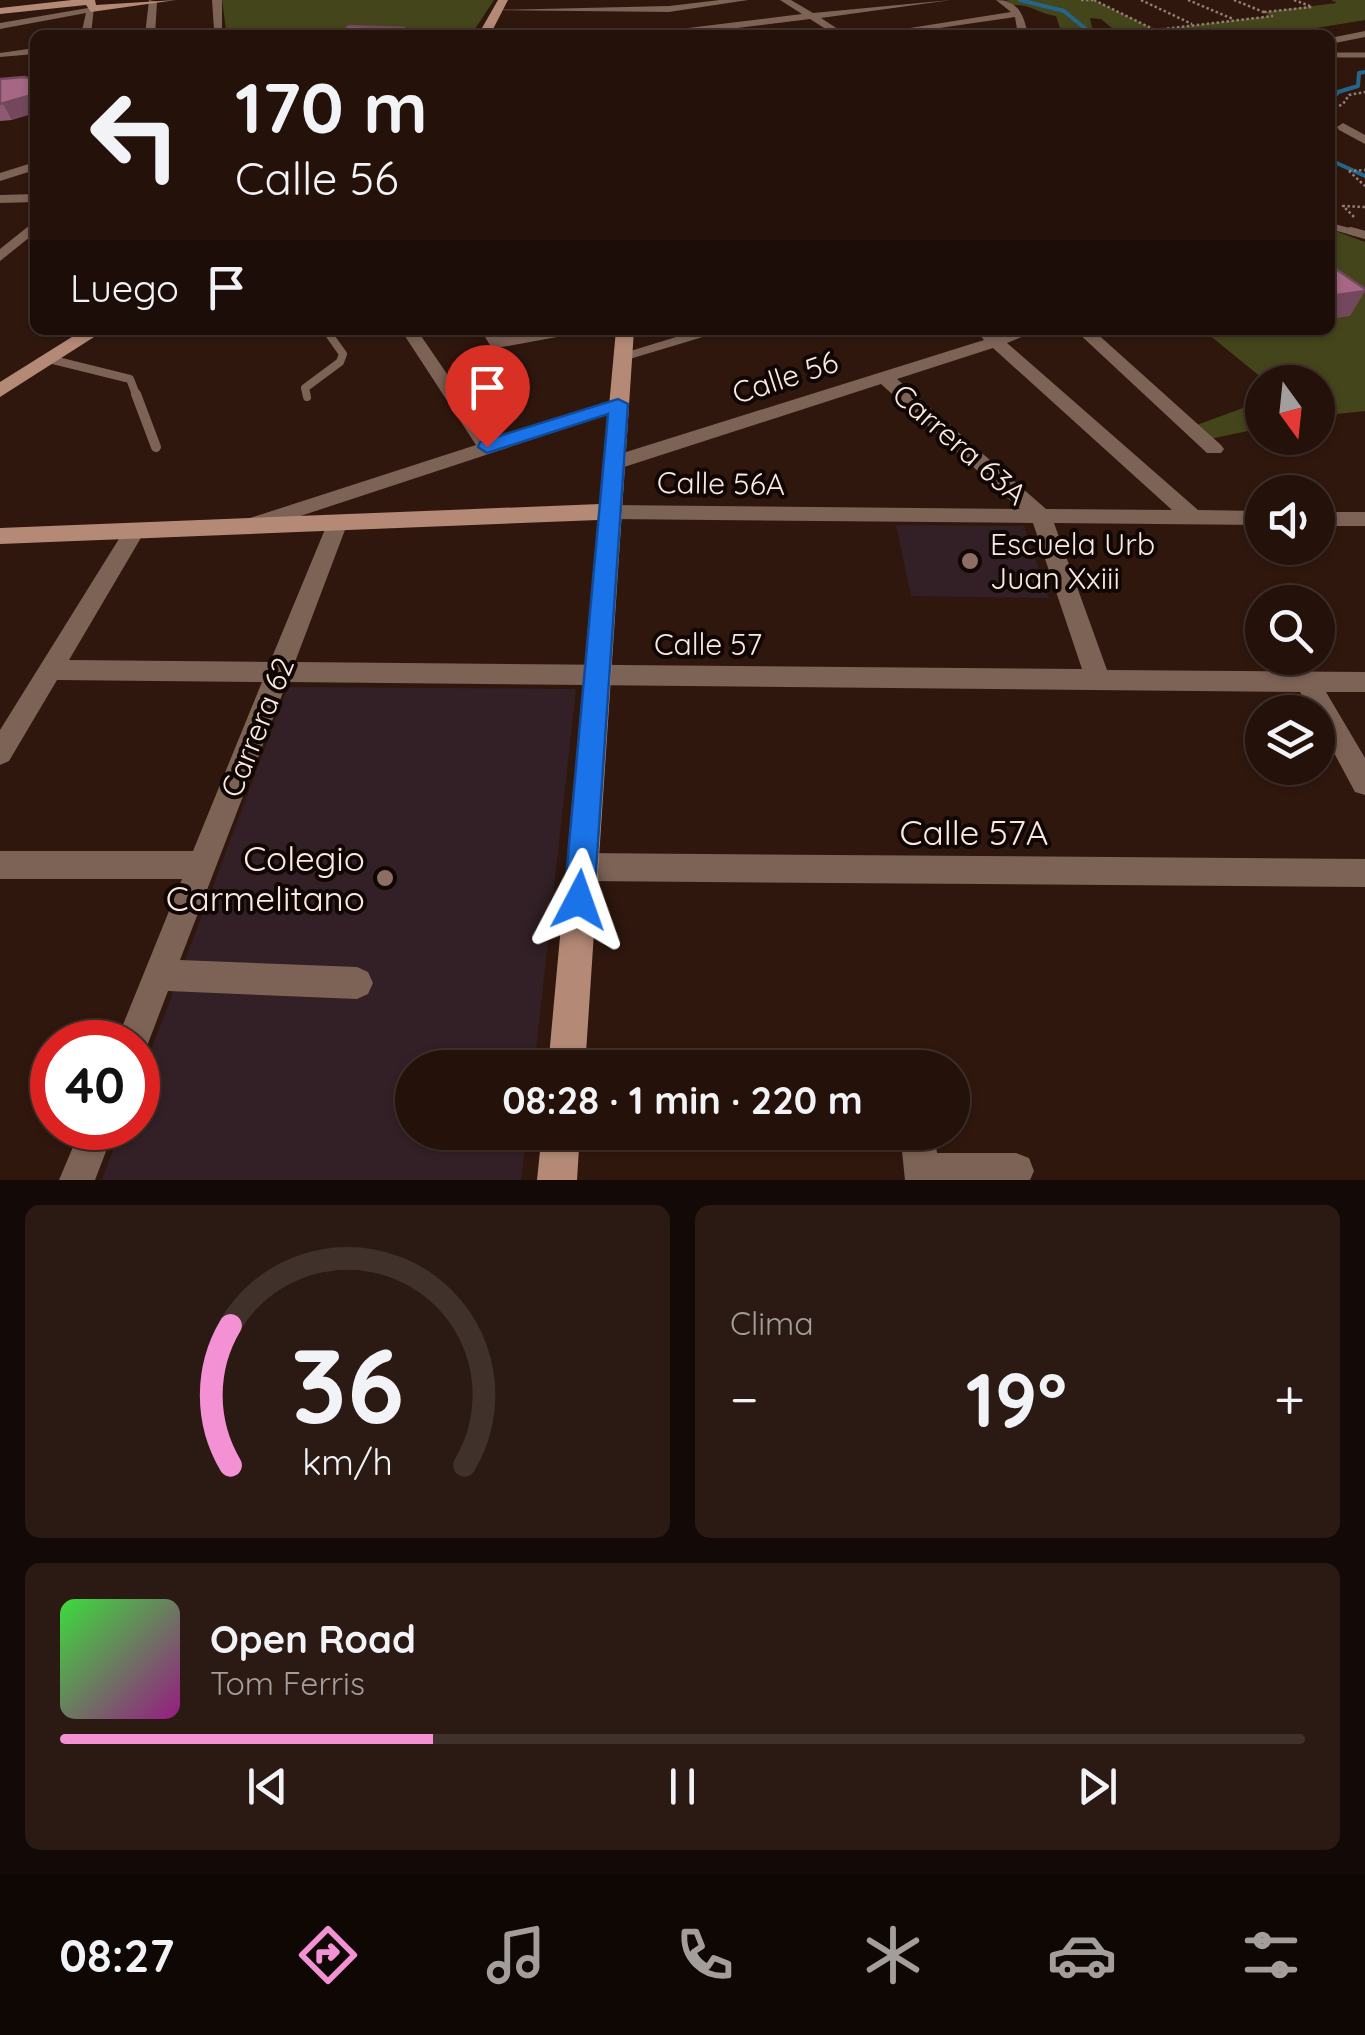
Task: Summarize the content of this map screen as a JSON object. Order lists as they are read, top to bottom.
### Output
{
  "streets": {
    "street": [
      "Calle 56",
      "Carrera 63A",
      "Calle 56A",
      "Calle 57",
      "Carrera 62",
      "Calle 57A"
    ]
  },
  "crossings": [
    ["Calle 56", "Carrera 63A"],
    ["Carrera 63A", "Calle 56A"],
    ["Carrera 63A", "Calle 57"],
    ["Calle 56A", "Carrera 62"],
    ["Calle 57", "Carrera 62"]
  ],
  "places": ["Escuela Urb Juan Xxiii", "Colegio Carmelitano"],
  "north": "bottom",
  "page": {
    "turn": ["170 m", "Calle 56"],
    "then": "Luego",
    "limit": "40",
    "trip": "08:28 · 1 min · 220 m",
    "tile": "Clima",
    "heat": ["−", "19°", "+"],
    "song": ["Open Road", "Tom Ferris"],
    "tabs": "08:27",
    "gauge": ["36", "km/h"]
  }
}
